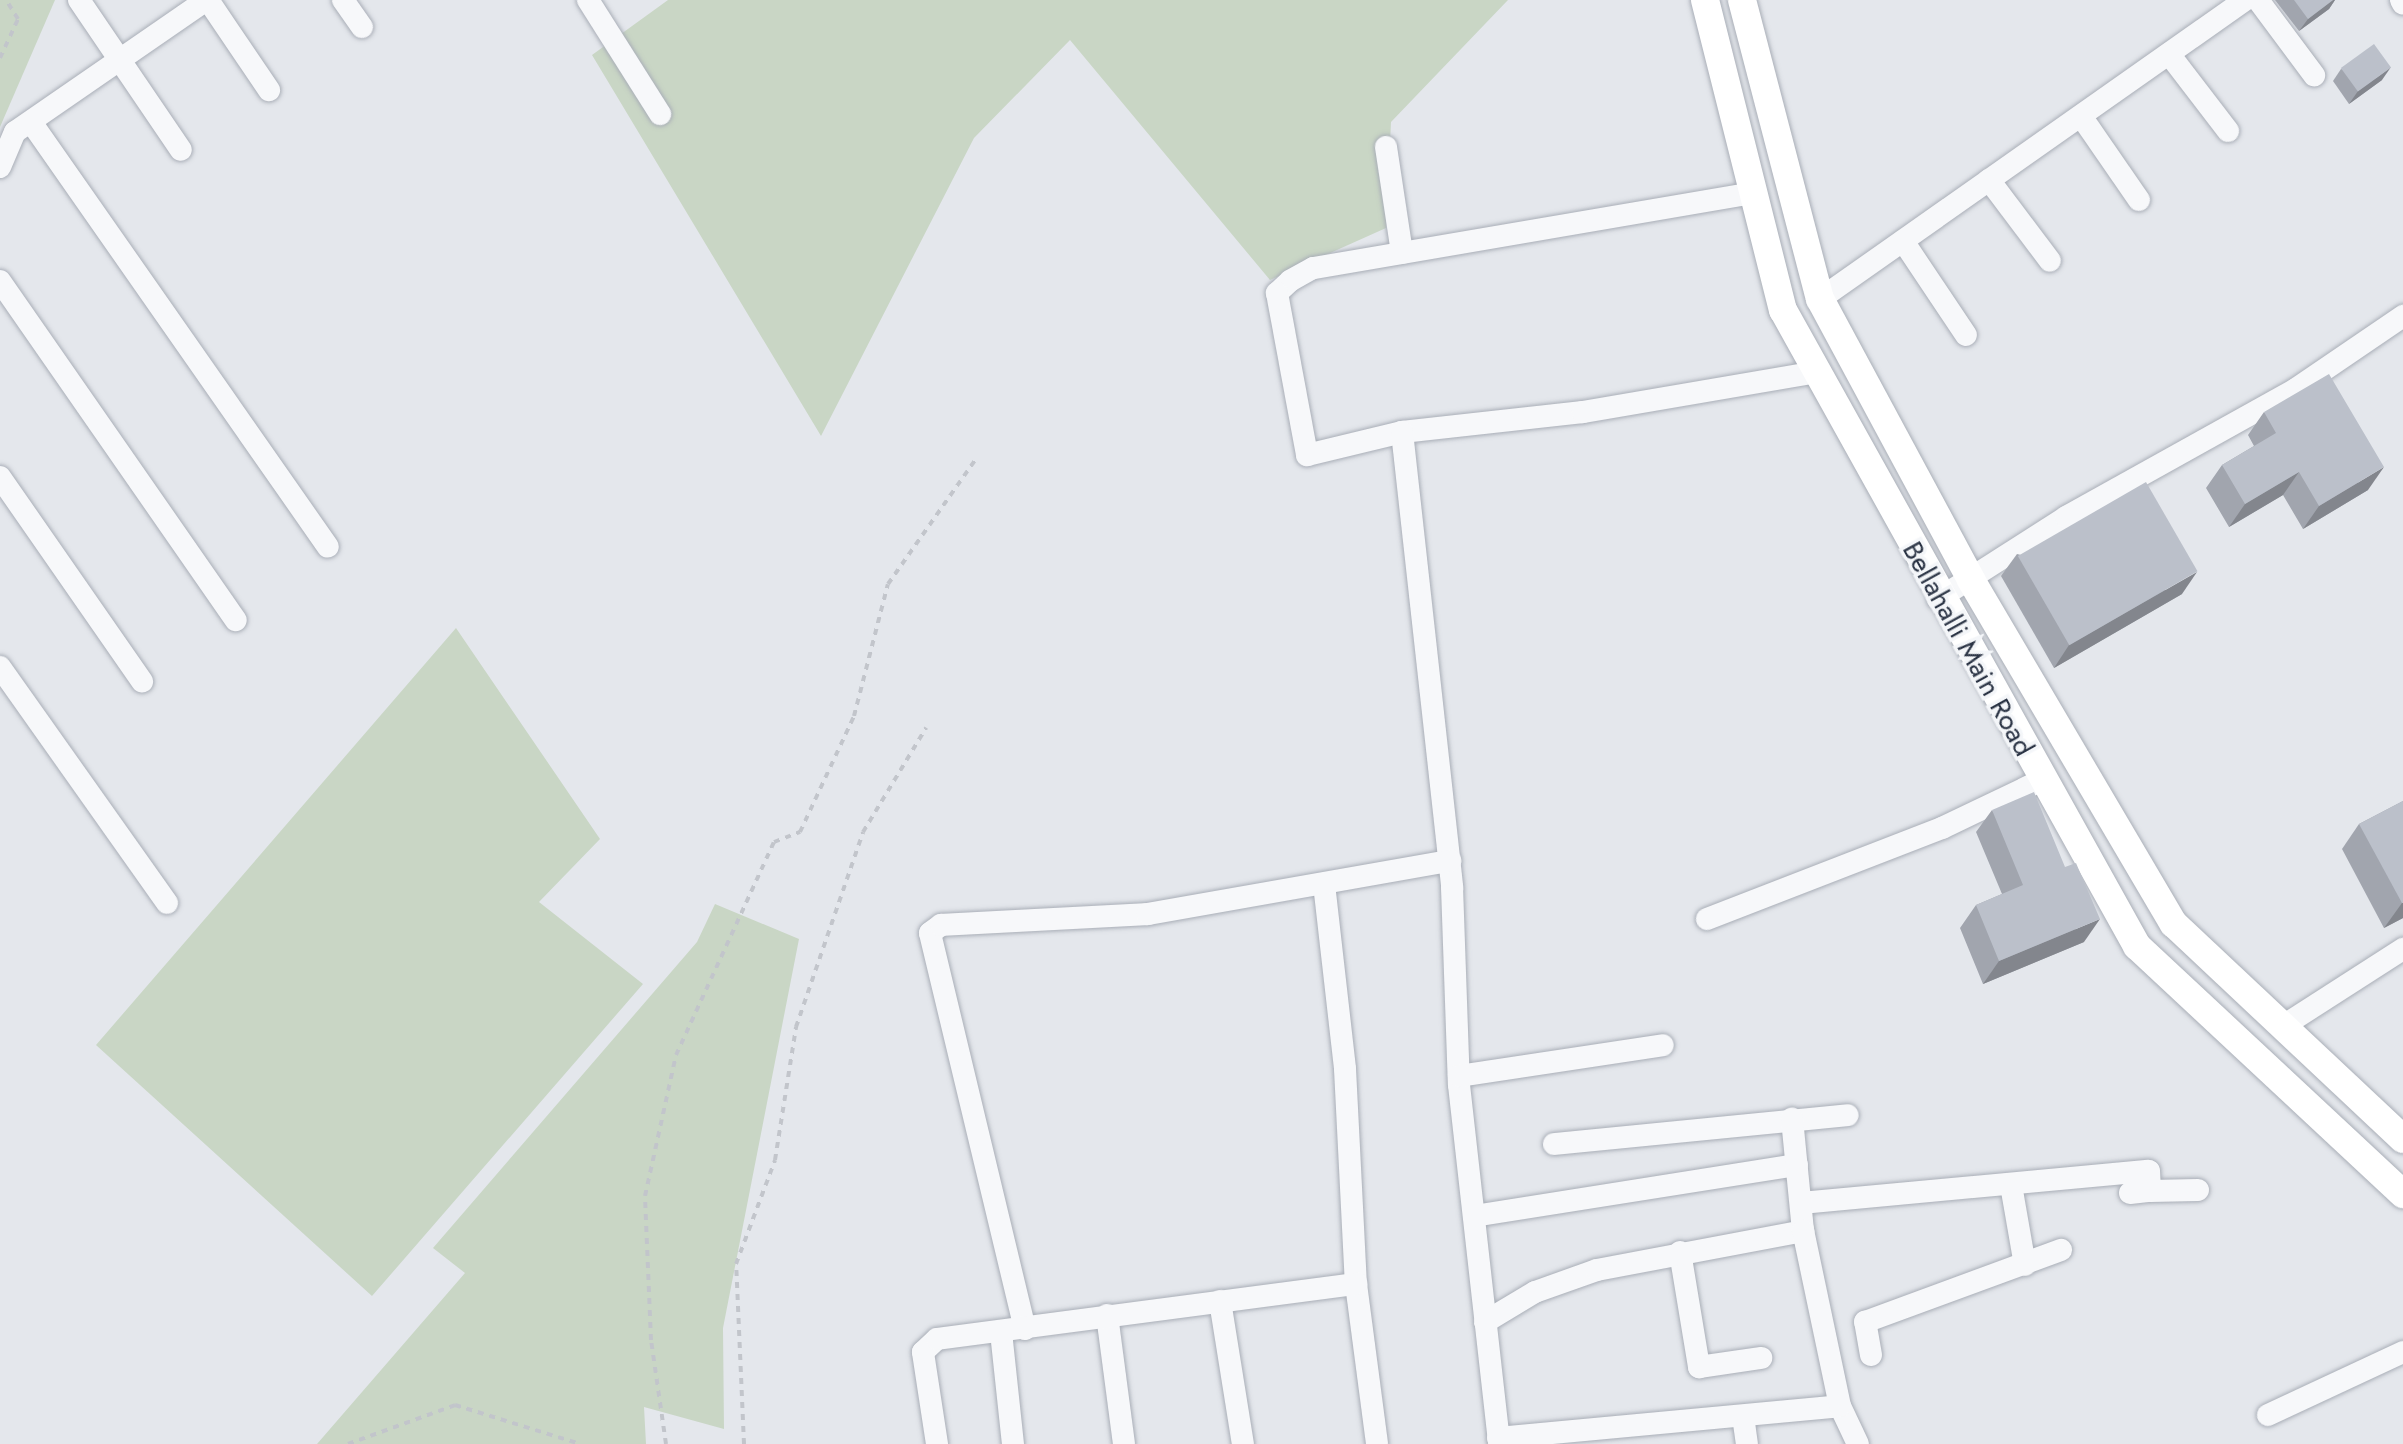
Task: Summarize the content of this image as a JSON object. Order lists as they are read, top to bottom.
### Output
{
  "streets": {
    "main road": ["Bellahalli Main Road"]
  }
}
